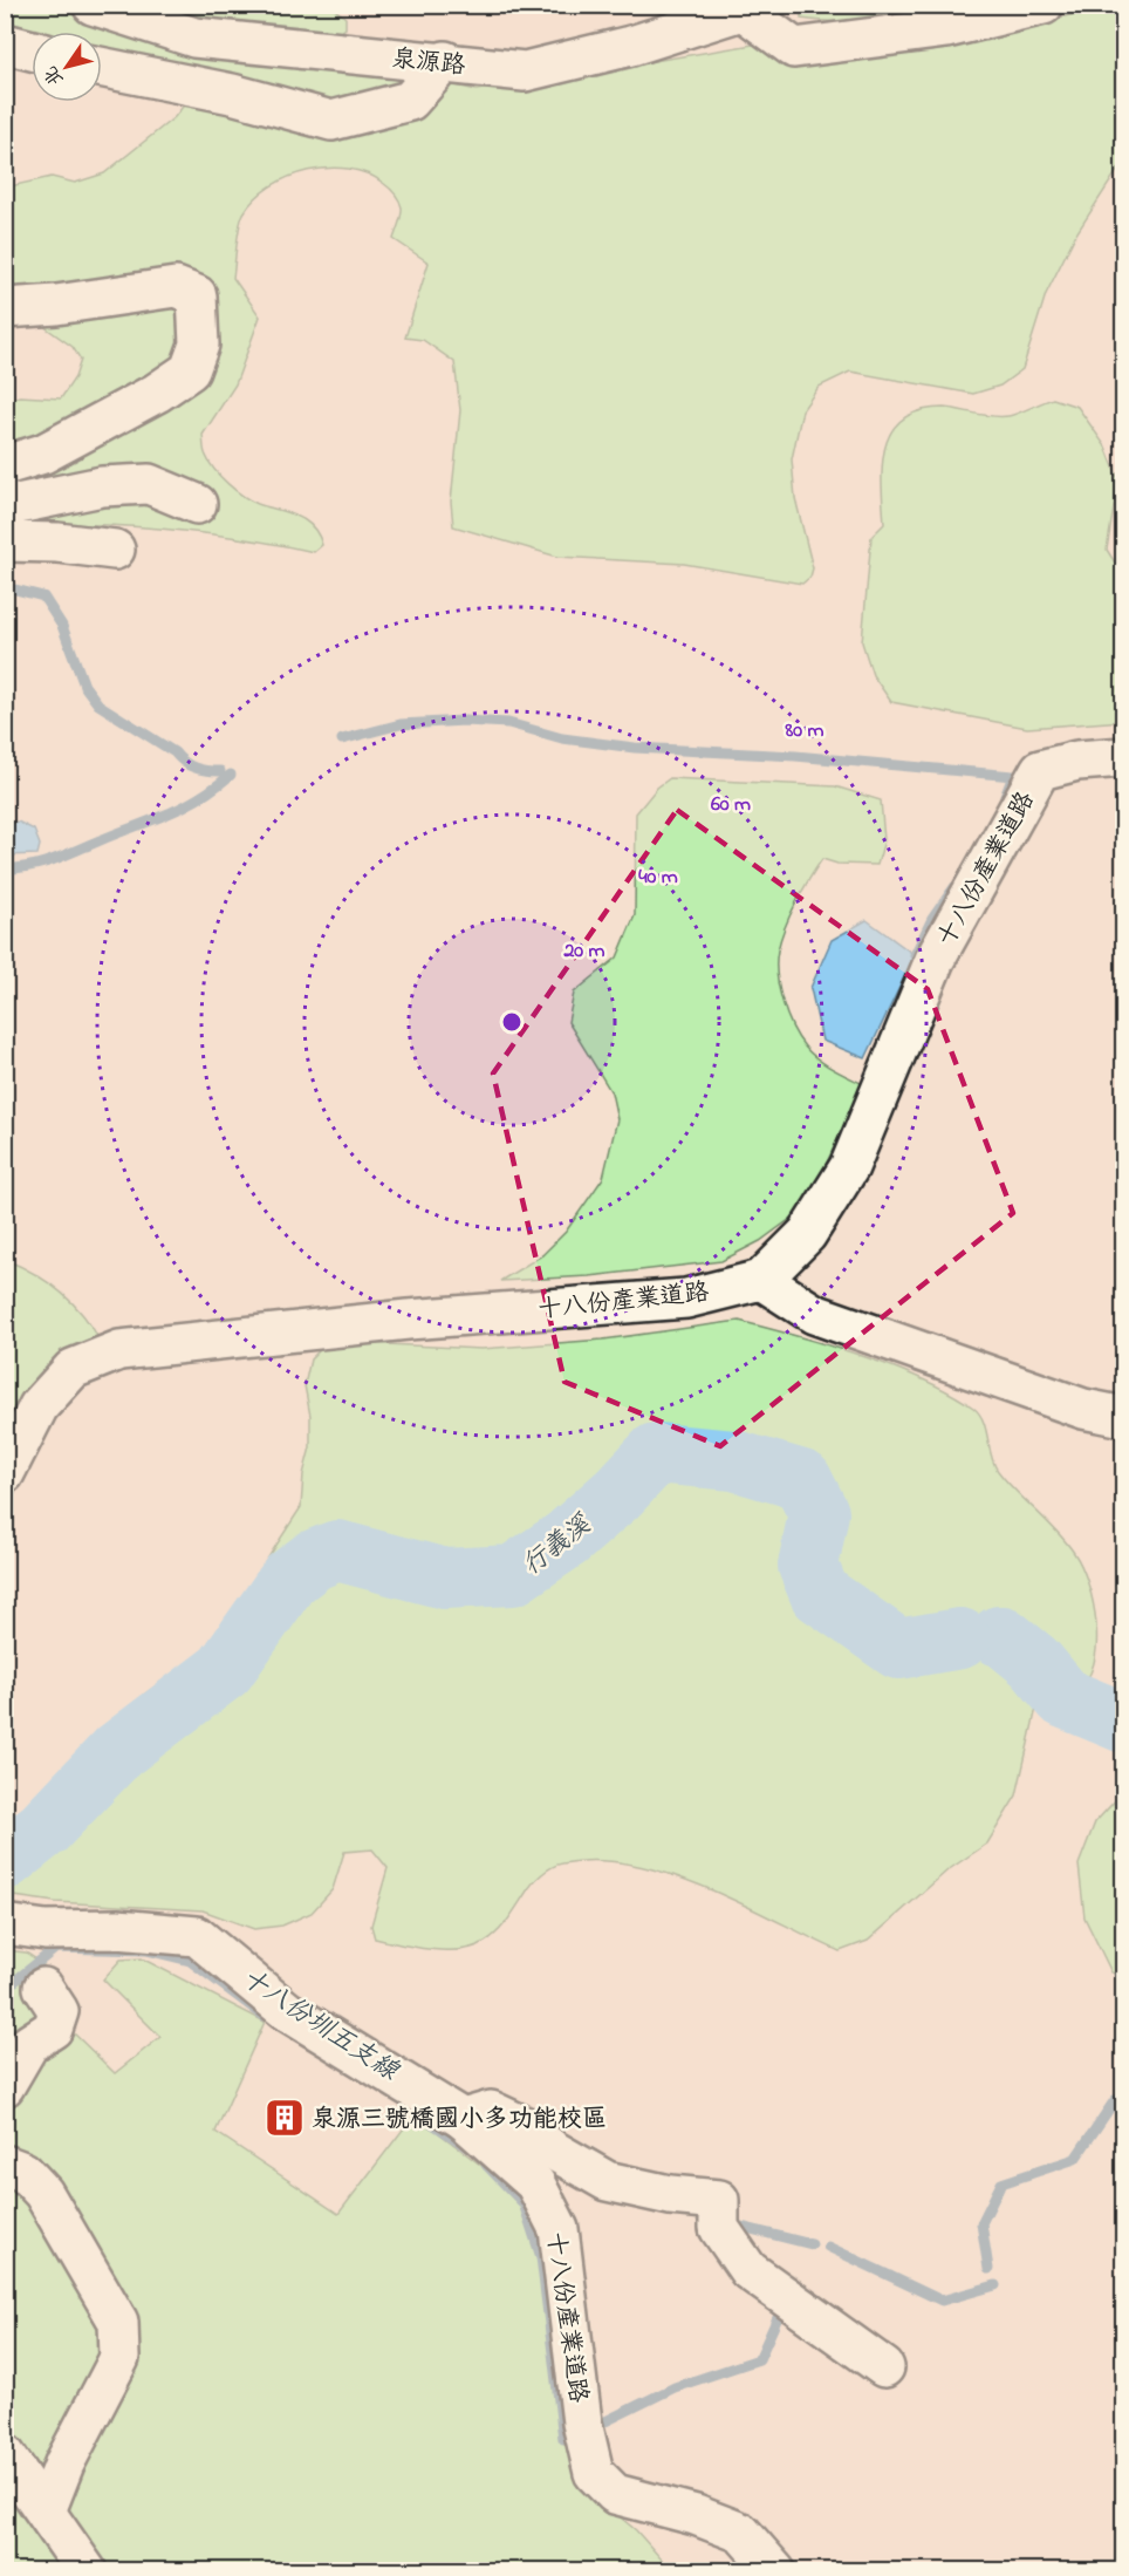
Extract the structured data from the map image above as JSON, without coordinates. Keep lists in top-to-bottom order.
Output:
{
  "streets": {
    "street": ["泉源路", "十八份產業道路"]
  },
  "water": ["行義溪", "十八份圳五支線"],
  "places": {
    "building": ["泉源三號橋國小多功能校區"]
  },
  "north": "bottom left",
  "rings": [
    "80 m",
    "60 m",
    "40 m",
    "20 m"
  ]
}
